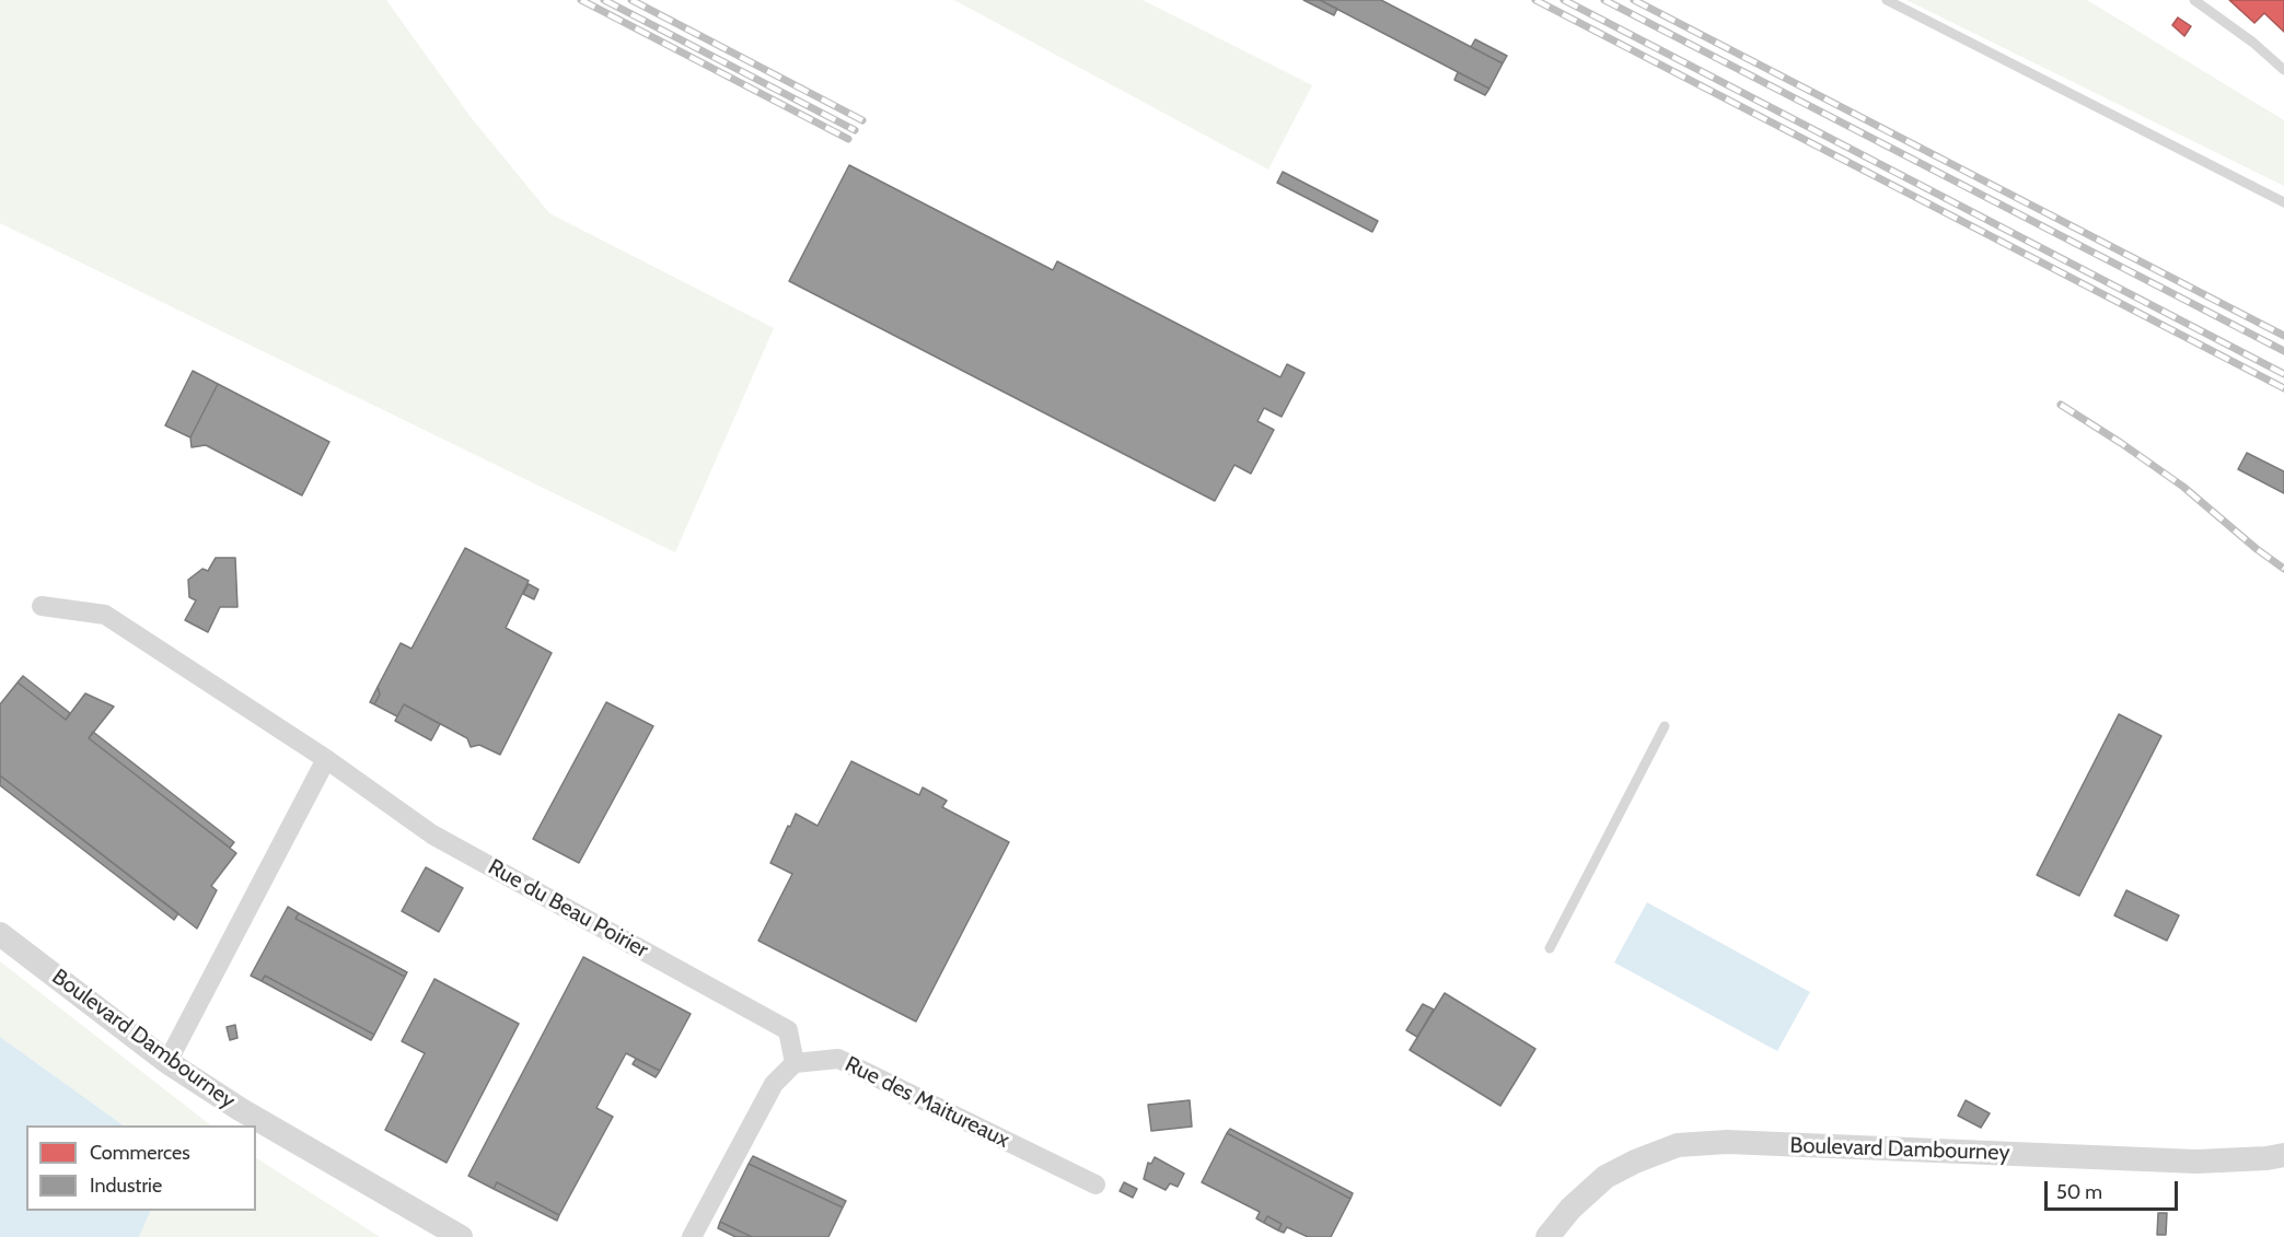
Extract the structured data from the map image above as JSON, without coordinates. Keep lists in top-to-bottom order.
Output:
{
  "streets": {
    "street": ["Rue du Beau Poirier", "Boulevard Dambourney", "Rue des Maitureaux"]
  },
  "crossings": [
    ["Rue du Beau Poirier", "Rue des Maitureaux"]
  ],
  "legend": ["Commerces", "Industrie"],
  "scale_bar": "50 m"
}
